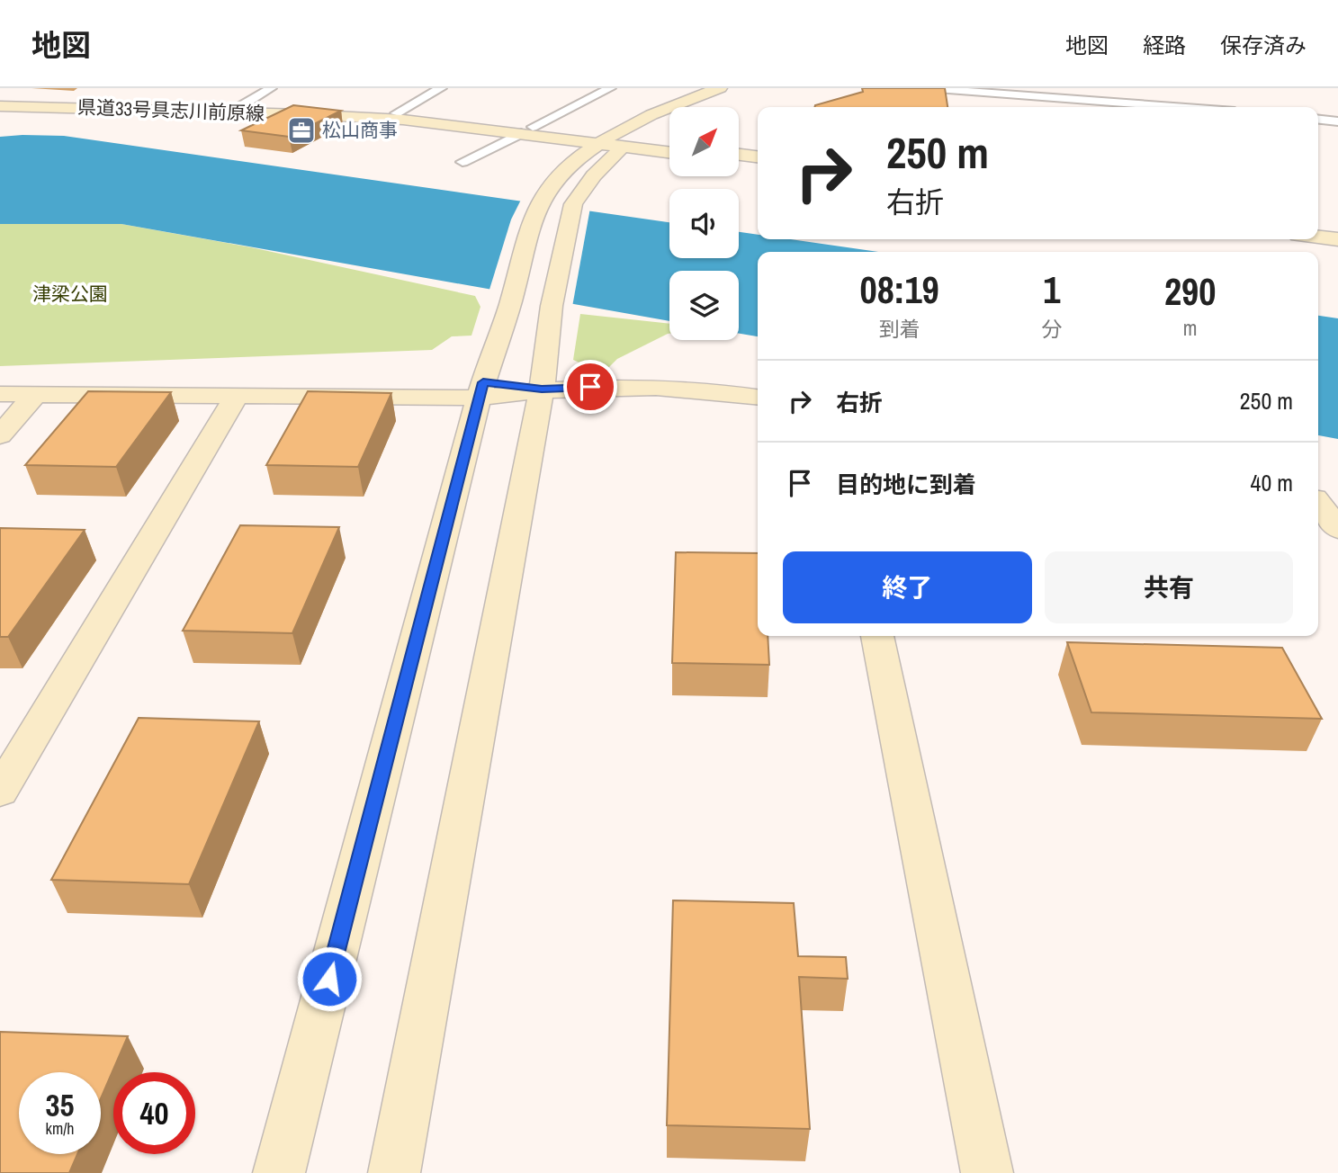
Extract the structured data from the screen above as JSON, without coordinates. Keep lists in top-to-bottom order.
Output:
{
  "streets": {
    "main road": ["県道33号具志川前原線"]
  },
  "parks": ["津梁公園"],
  "places": {
    "office": ["松山商事"]
  },
  "north": "top right",
  "page": {
    "header": "地図",
    "nav": ["地図", "経路", "保存済み"],
    "turn": ["250 m", "右折"],
    "eta": [
      "08:19",
      "到着",
      "1",
      "分",
      "290",
      "m"
    ],
    "list": [
      {
        "name": "右折",
        "value": "250 m"
      },
      {
        "name": "目的地に到着",
        "value": "40 m"
      }
    ],
    "buttons": ["終了", "共有"],
    "speed": "35 km/h",
    "limit": "40"
  }
}
